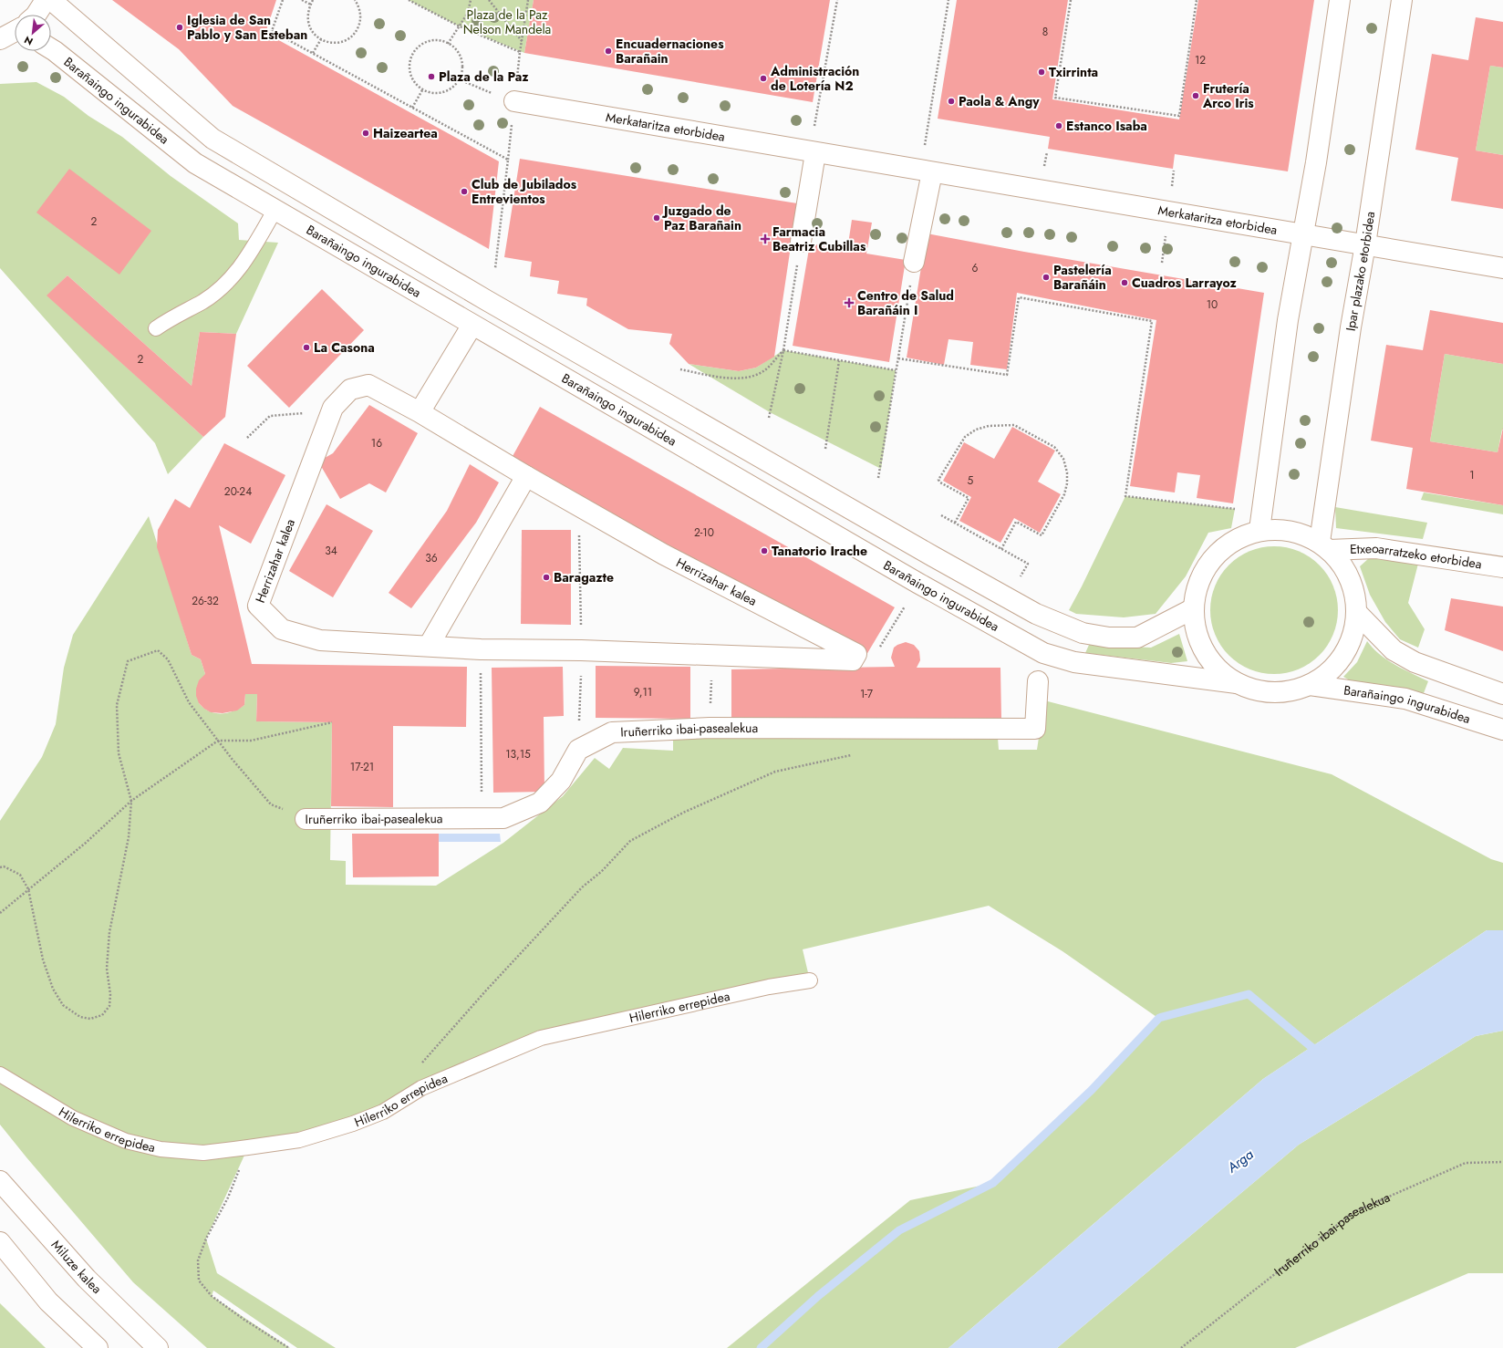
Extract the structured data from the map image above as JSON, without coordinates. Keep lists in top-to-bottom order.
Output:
{
  "streets": {
    "street": [
      "Barañaingo ingurabidea",
      "Merkataritza etorbidea",
      "Ipar plazako etorbidea",
      "Etxeoarratzeko etorbidea",
      "Herrizahar kalea",
      "Iruñerriko ibai-pasealekua",
      "Miluze kalea"
    ],
    "lane": ["Hilerriko errepidea"]
  },
  "crossings": [
    ["Merkataritza etorbidea", "Ipar plazako etorbidea"],
    ["Ipar plazako etorbidea", "Etxeoarratzeko etorbidea"]
  ],
  "water": ["Arga"],
  "parks": ["Plaza de la Paz Nelson Mandela"],
  "places": {
    "other": [
      "Iglesia de San Pablo y San Esteban",
      "Encuadernaciones Barañain",
      "Txirrinta",
      "Plaza de la Paz",
      "Administración de Lotería N2",
      "Frutería Arco Iris",
      "Paola & Angy",
      "Estanco Isaba",
      "Haizeartea",
      "Club de Jubilados Entrevientos",
      "Juzgado de Paz Barañain",
      "Pastelería Barañáin",
      "Cuadros Larrayoz",
      "La Casona",
      "Tanatorio Irache",
      "Baragazte"
    ],
    "health": ["Farmacia Beatriz Cubillas", "Centro de Salud Barañáin I"]
  },
  "house_numbers": [
    "8",
    "12",
    "2",
    "6",
    "10",
    "2",
    "16",
    "1",
    "5",
    "20-24",
    "2-10",
    "34",
    "36",
    "26-32",
    "9,11",
    "1-7",
    "13,15",
    "17-21"
  ],
  "north": "bottom left"
}
